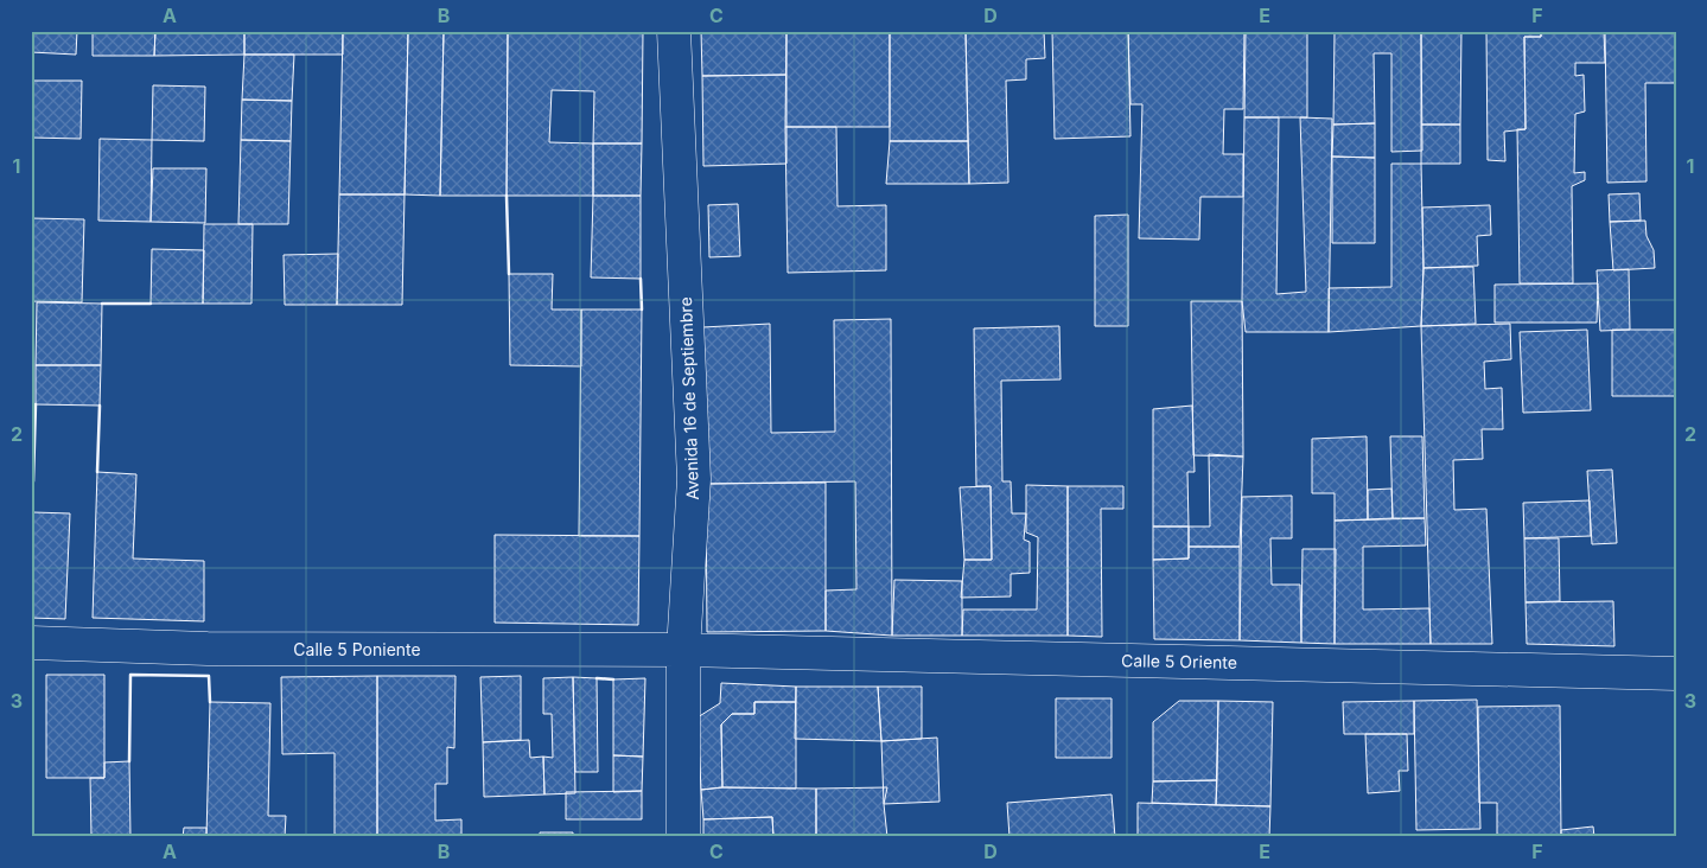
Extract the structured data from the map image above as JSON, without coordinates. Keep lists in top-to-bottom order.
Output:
{
  "streets": {
    "street": ["Avenida 16 de Septiembre", "Calle 5 Poniente", "Calle 5 Oriente"]
  },
  "crossings": [
    ["Avenida 16 de Septiembre", "Calle 5 Poniente"],
    ["Avenida 16 de Septiembre", "Calle 5 Oriente"],
    ["Calle 5 Poniente", "Calle 5 Oriente"]
  ],
  "grid": {
    "columns": [
      "A",
      "B",
      "C",
      "D",
      "E",
      "F"
    ],
    "rows": ["1", "2", "3"]
  }
}
